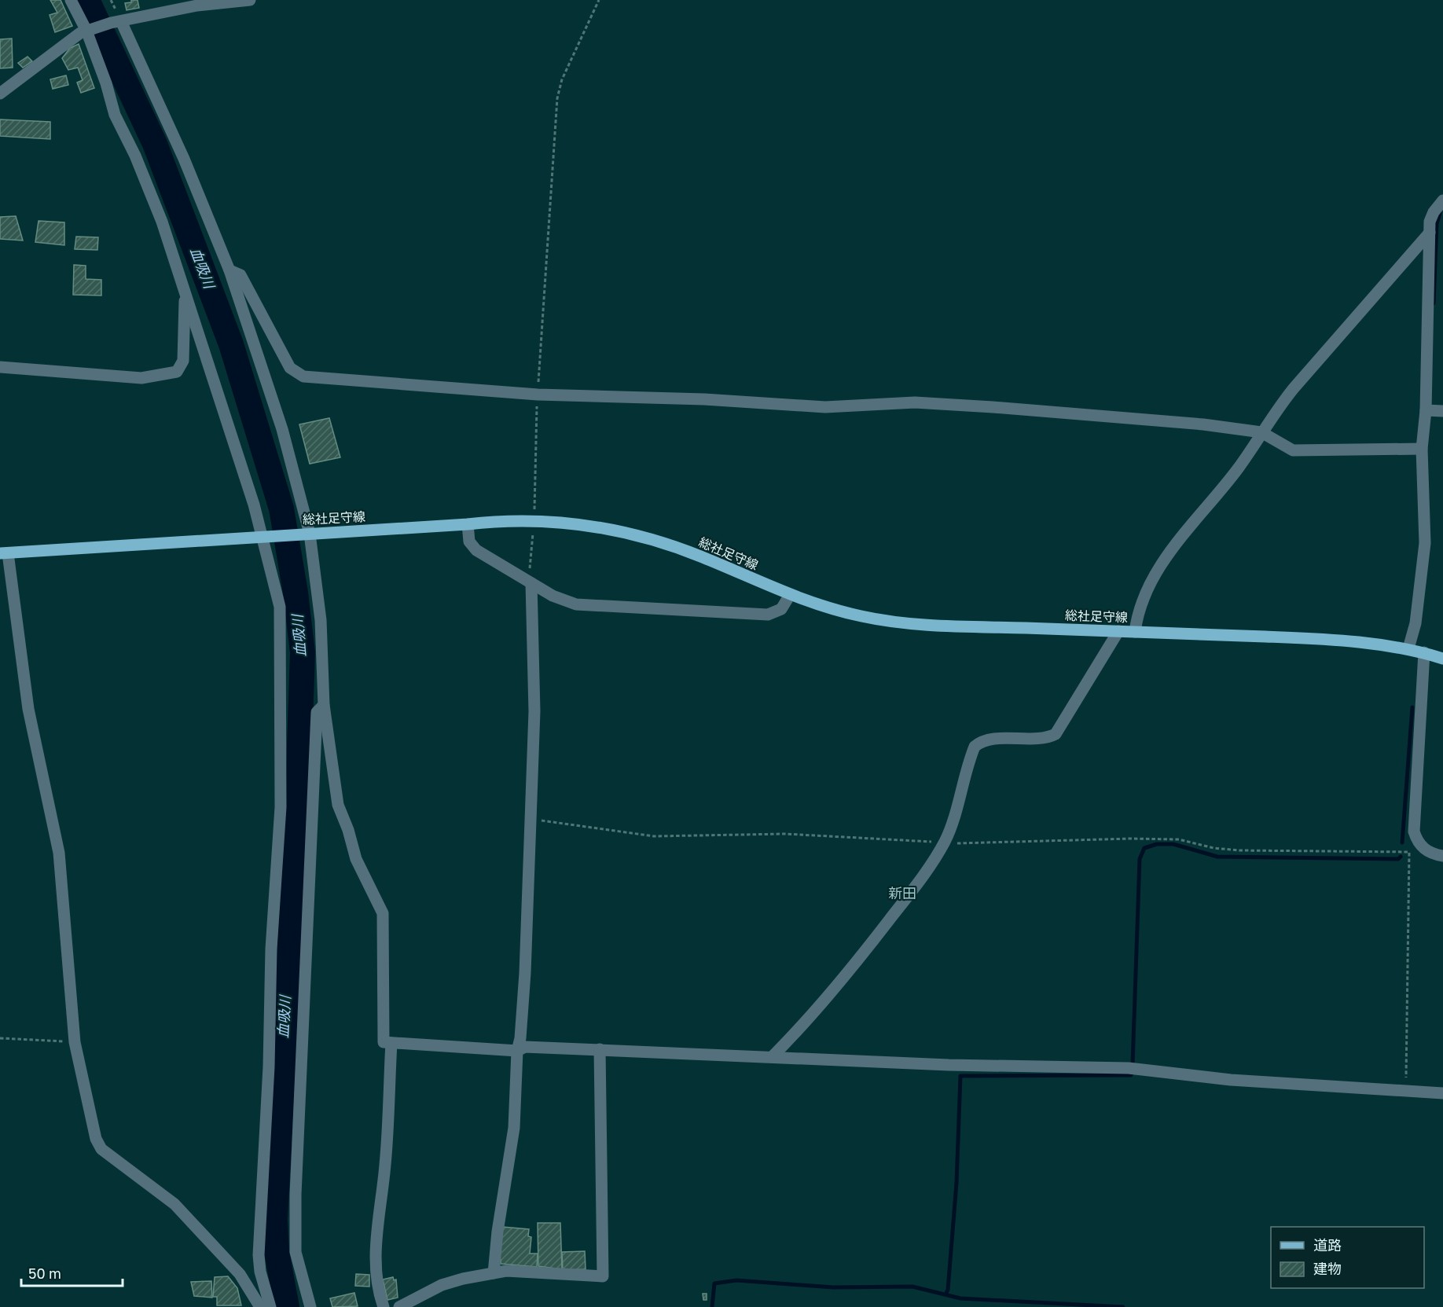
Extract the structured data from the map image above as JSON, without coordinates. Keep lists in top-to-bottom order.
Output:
{
  "streets": {
    "main road": ["総社足守線"]
  },
  "districts": ["新田"],
  "water": ["血吸川"],
  "legend": ["道路", "建物"],
  "scale_bar": "50 m"
}
